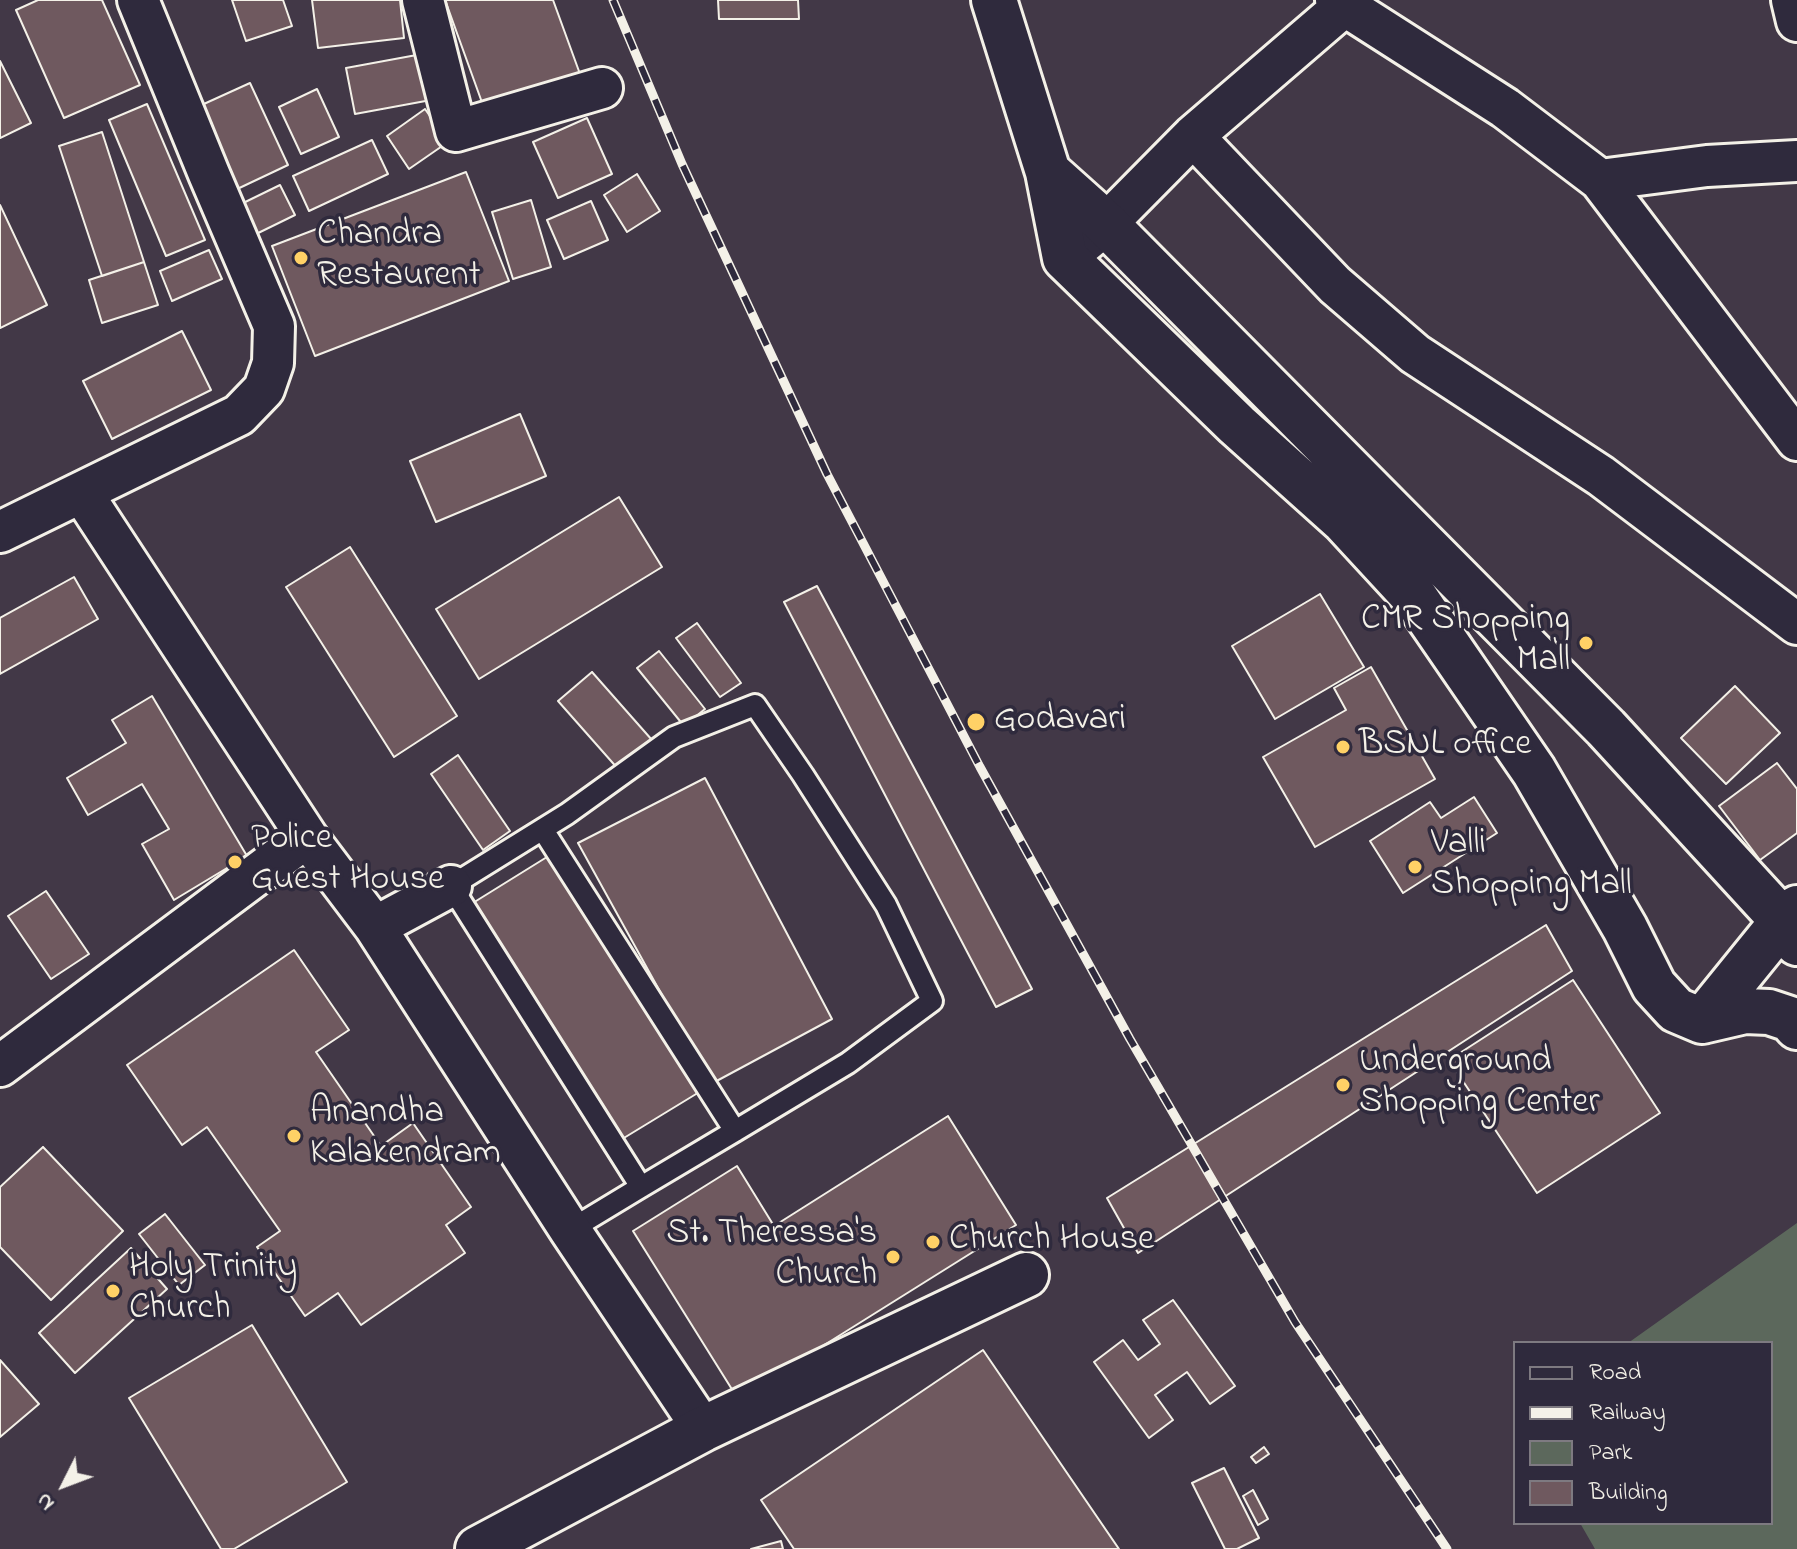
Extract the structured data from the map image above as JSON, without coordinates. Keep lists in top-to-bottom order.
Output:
{
  "places": [
    "Chandra Restaurent",
    "CMR Shopping Mall",
    "Godavari",
    "BSNL office",
    "Police Guest House",
    "Valli Shopping Mall",
    "Underground Shopping Center",
    "Anandha Kalakendram",
    "Church House",
    "St. Theressa's Church",
    "Holy Trinity Church"
  ],
  "legend": [
    "Road",
    "Railway",
    "Park",
    "Building"
  ],
  "north": "bottom left"
}
